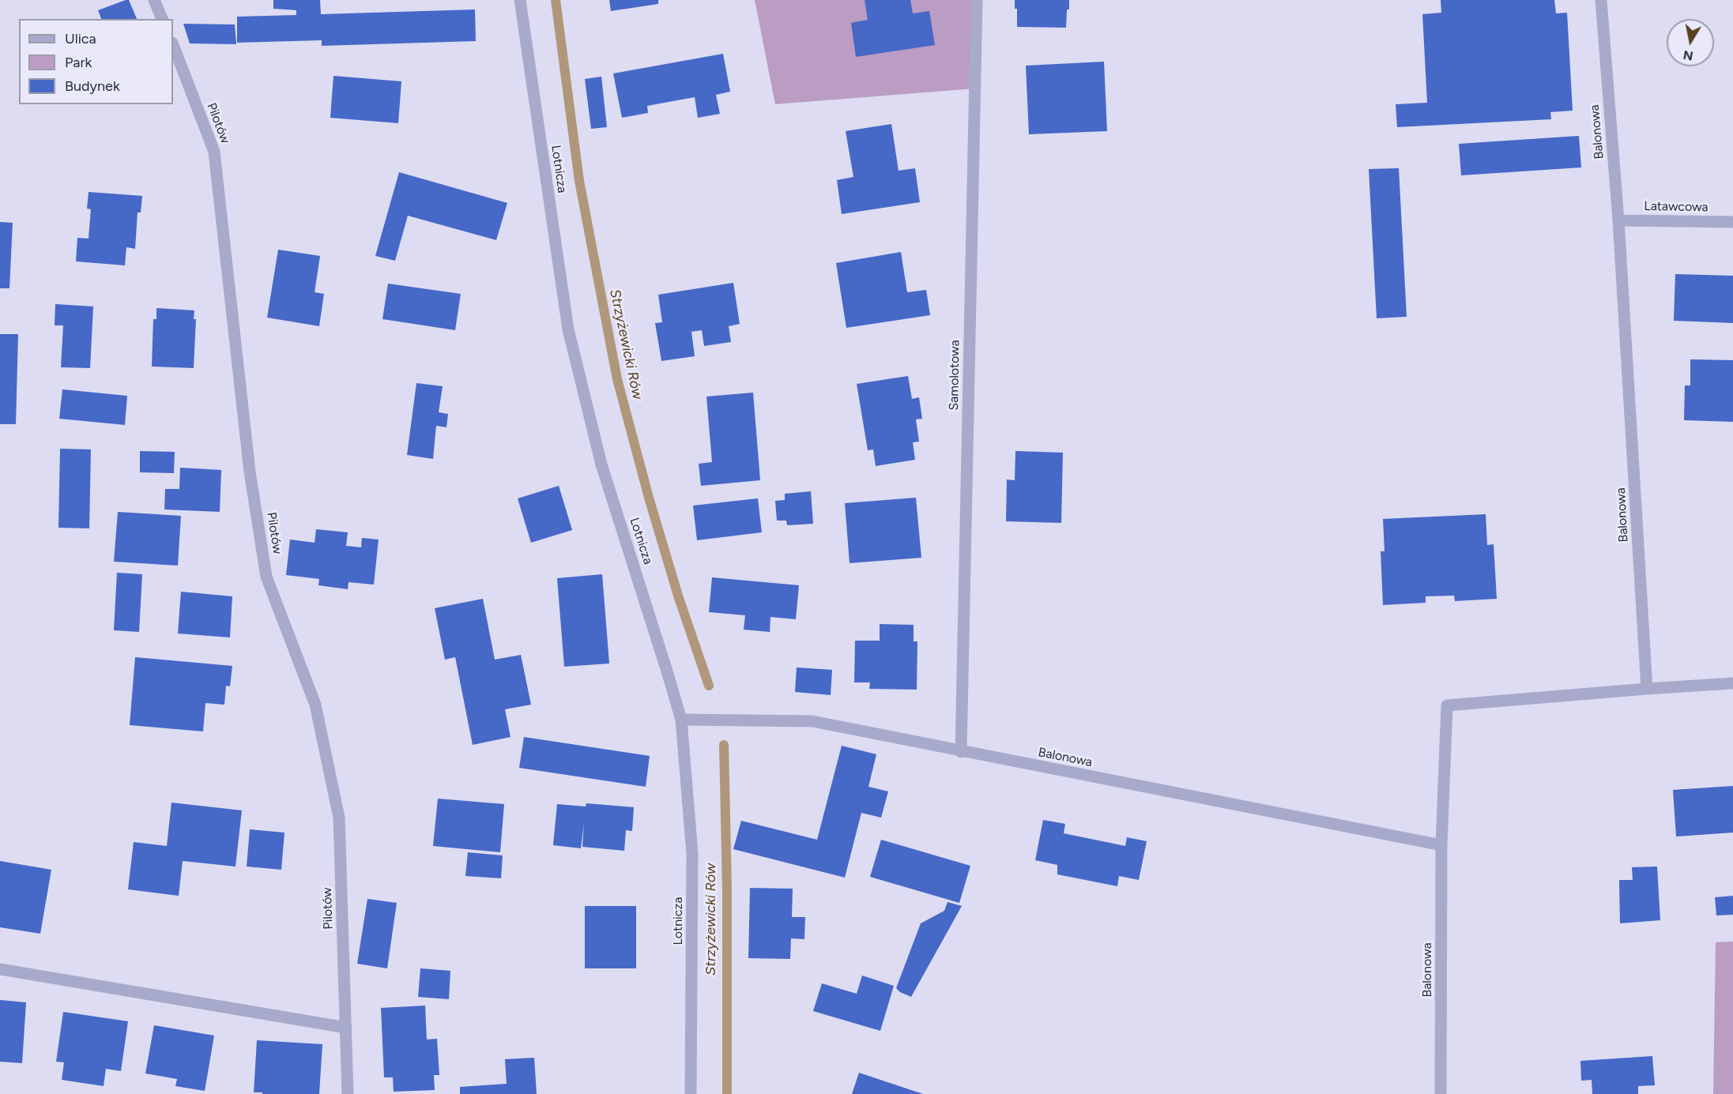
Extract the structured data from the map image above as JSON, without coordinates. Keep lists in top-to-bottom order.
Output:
{
  "streets": {
    "street": [
      "Pilotów",
      "Balonowa",
      "Lotnicza",
      "Latawcowa",
      "Samolotowa"
    ]
  },
  "crossings": [
    ["Balonowa", "Lotnicza"],
    ["Balonowa", "Latawcowa"],
    ["Balonowa", "Samolotowa"]
  ],
  "water": ["Strzyżewicki Rów"],
  "legend": ["Ulica", "Park", "Budynek"],
  "north": "bottom"
}
